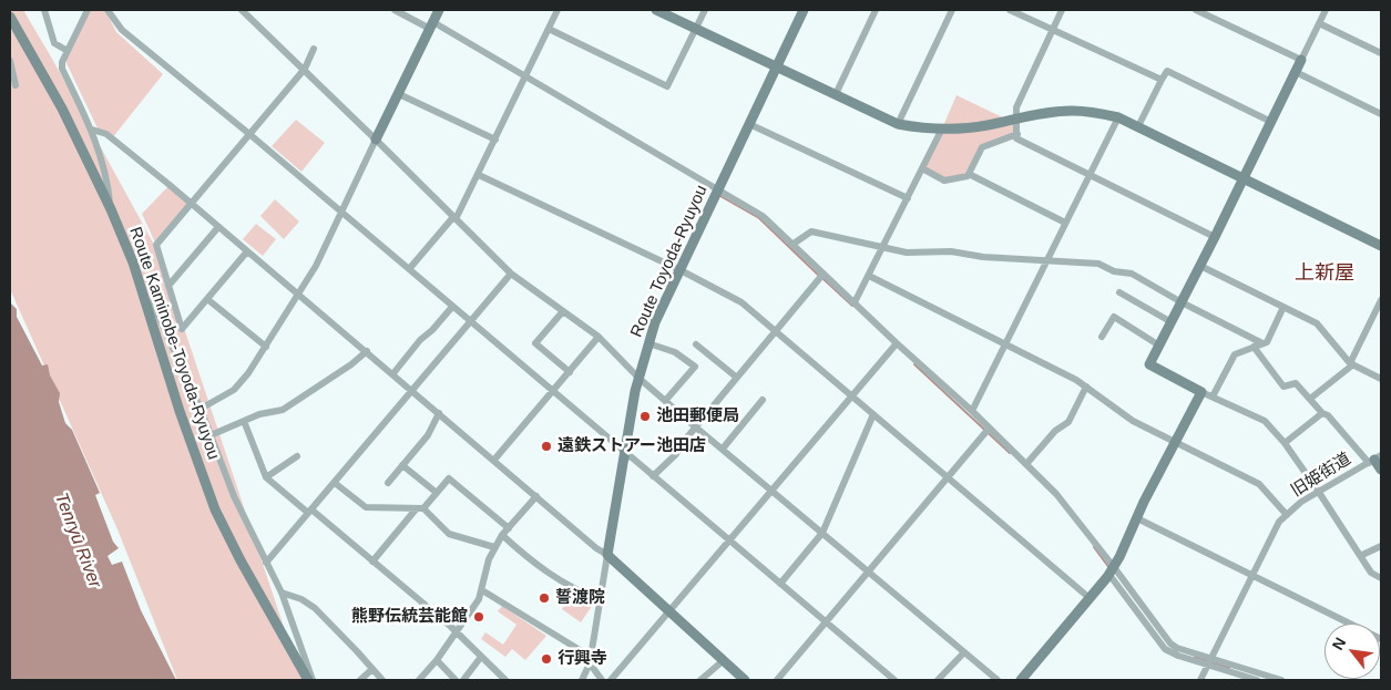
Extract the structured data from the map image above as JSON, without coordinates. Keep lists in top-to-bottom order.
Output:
{
  "streets": {
    "street": ["Route Toyoda-Ryuyou", "Route Kaminobe-Toyoda-Ryuyou", "旧姫街道"]
  },
  "districts": ["上新屋"],
  "water": ["Tenryū River"],
  "places": [
    "池田郵便局",
    "遠鉄ストアー池田店",
    "誓渡院",
    "熊野伝統芸能館",
    "行興寺"
  ],
  "north": "top left"
}
